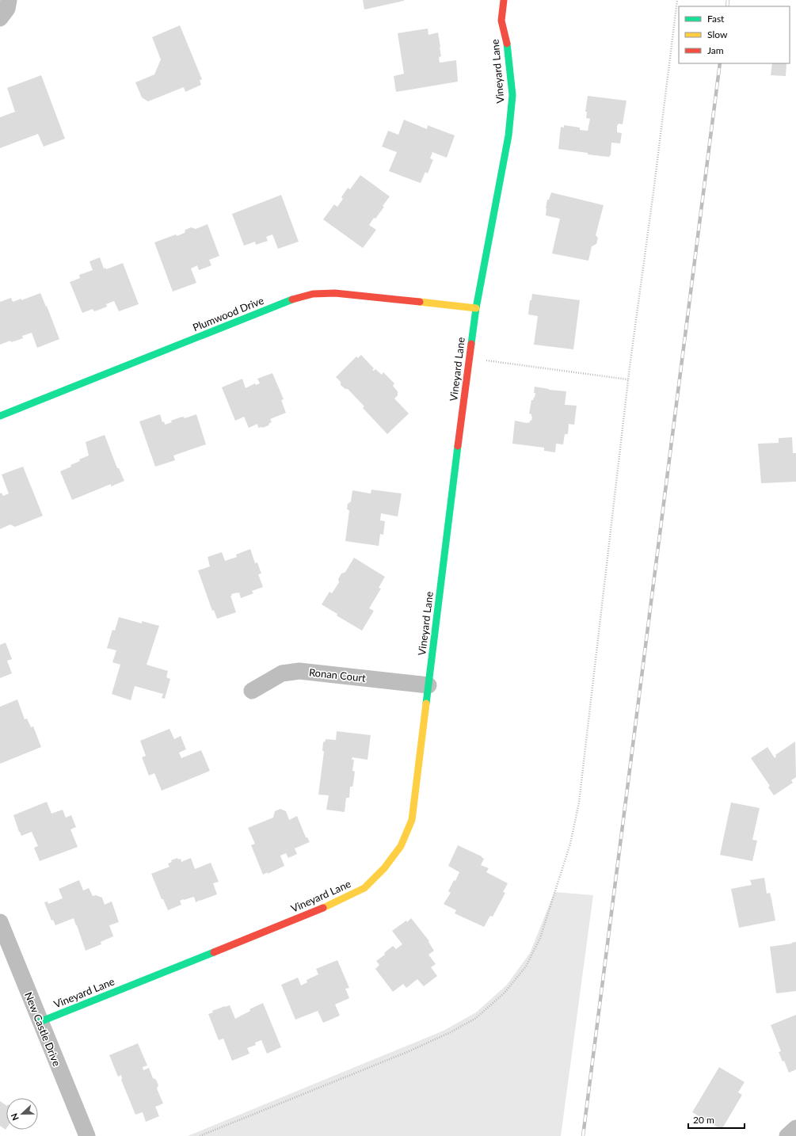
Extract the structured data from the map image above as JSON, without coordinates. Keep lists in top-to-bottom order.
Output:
{
  "streets": {
    "street": [
      "Vineyard Lane",
      "Plumwood Drive",
      "Ronan Court",
      "New Castle Drive"
    ]
  },
  "crossings": [
    ["Vineyard Lane", "Plumwood Drive"],
    ["Vineyard Lane", "Ronan Court"],
    ["Vineyard Lane", "New Castle Drive"]
  ],
  "legend": ["Fast", "Slow", "Jam"],
  "scale_bar": "20 m",
  "north": "left"
}
